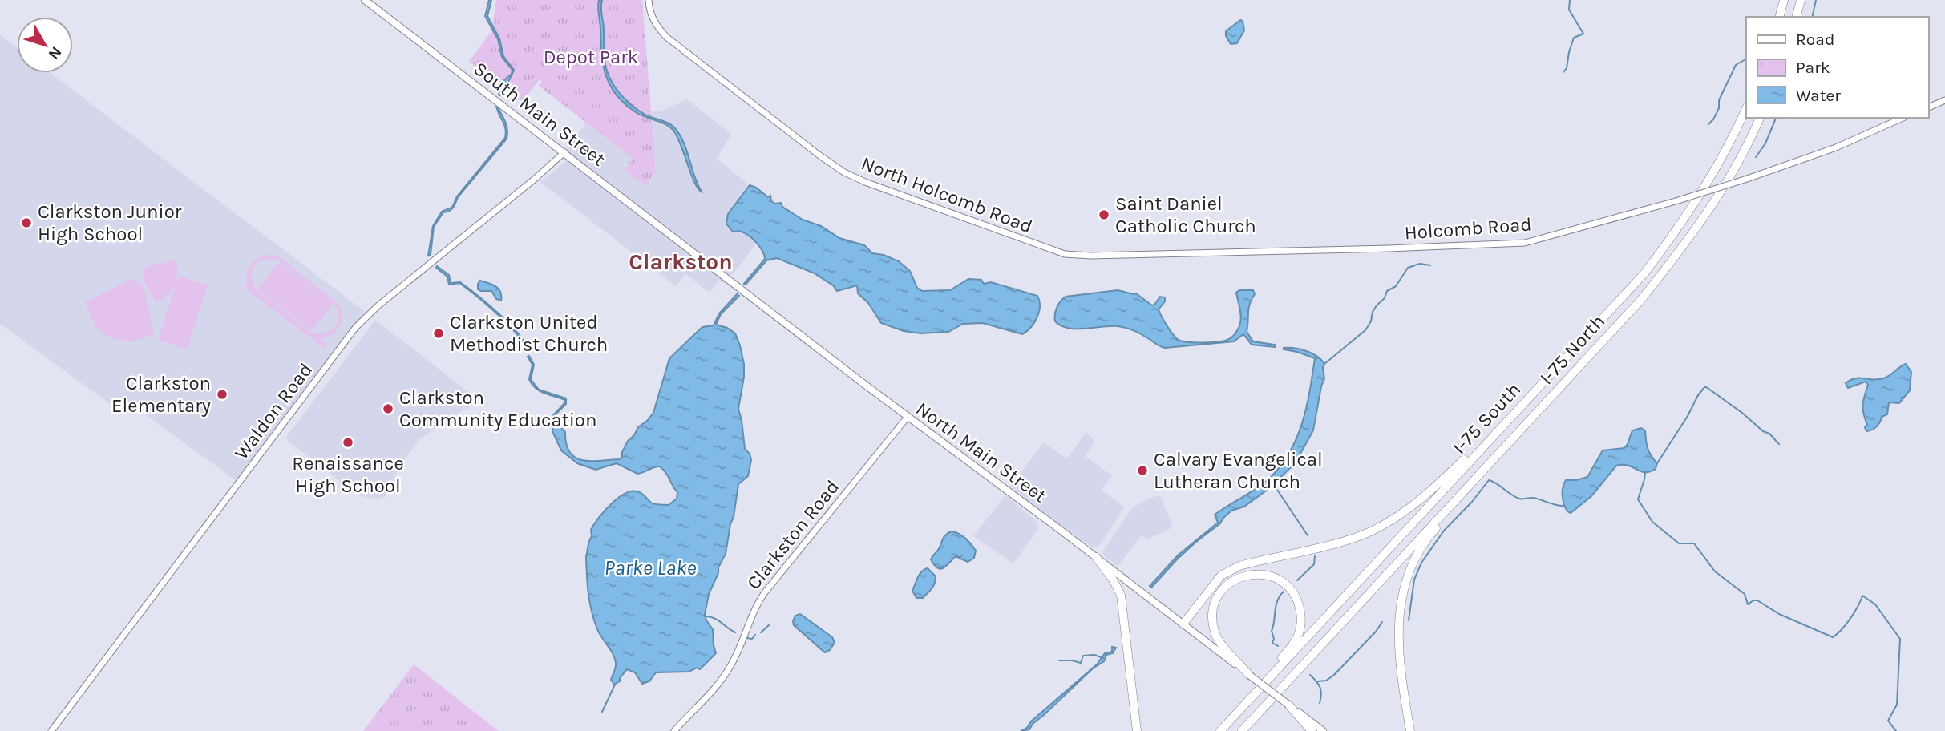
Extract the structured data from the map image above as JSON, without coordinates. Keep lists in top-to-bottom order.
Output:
{
  "streets": {
    "highway": ["I-75 North", "I-75 South"],
    "main road": ["South Main Street", "North Main Street"],
    "street": [
      "North Holcomb Road",
      "Holcomb Road",
      "Waldon Road",
      "Clarkston Road"
    ]
  },
  "crossings": [
    ["South Main Street", "Waldon Road"],
    ["South Main Street", "North Main Street"],
    ["North Holcomb Road", "Holcomb Road"],
    ["North Main Street", "Clarkston Road"]
  ],
  "districts": ["Clarkston"],
  "water": ["Parke Lake"],
  "parks": ["Depot Park"],
  "places": [
    "Saint Daniel Catholic Church",
    "Clarkston Junior High School",
    "Clarkston United Methodist Church",
    "Clarkston Elementary",
    "Clarkston Community Education",
    "Renaissance High School",
    "Calvary Evangelical Lutheran Church"
  ],
  "legend": ["Road", "Park", "Water"],
  "north": "bottom right"
}
